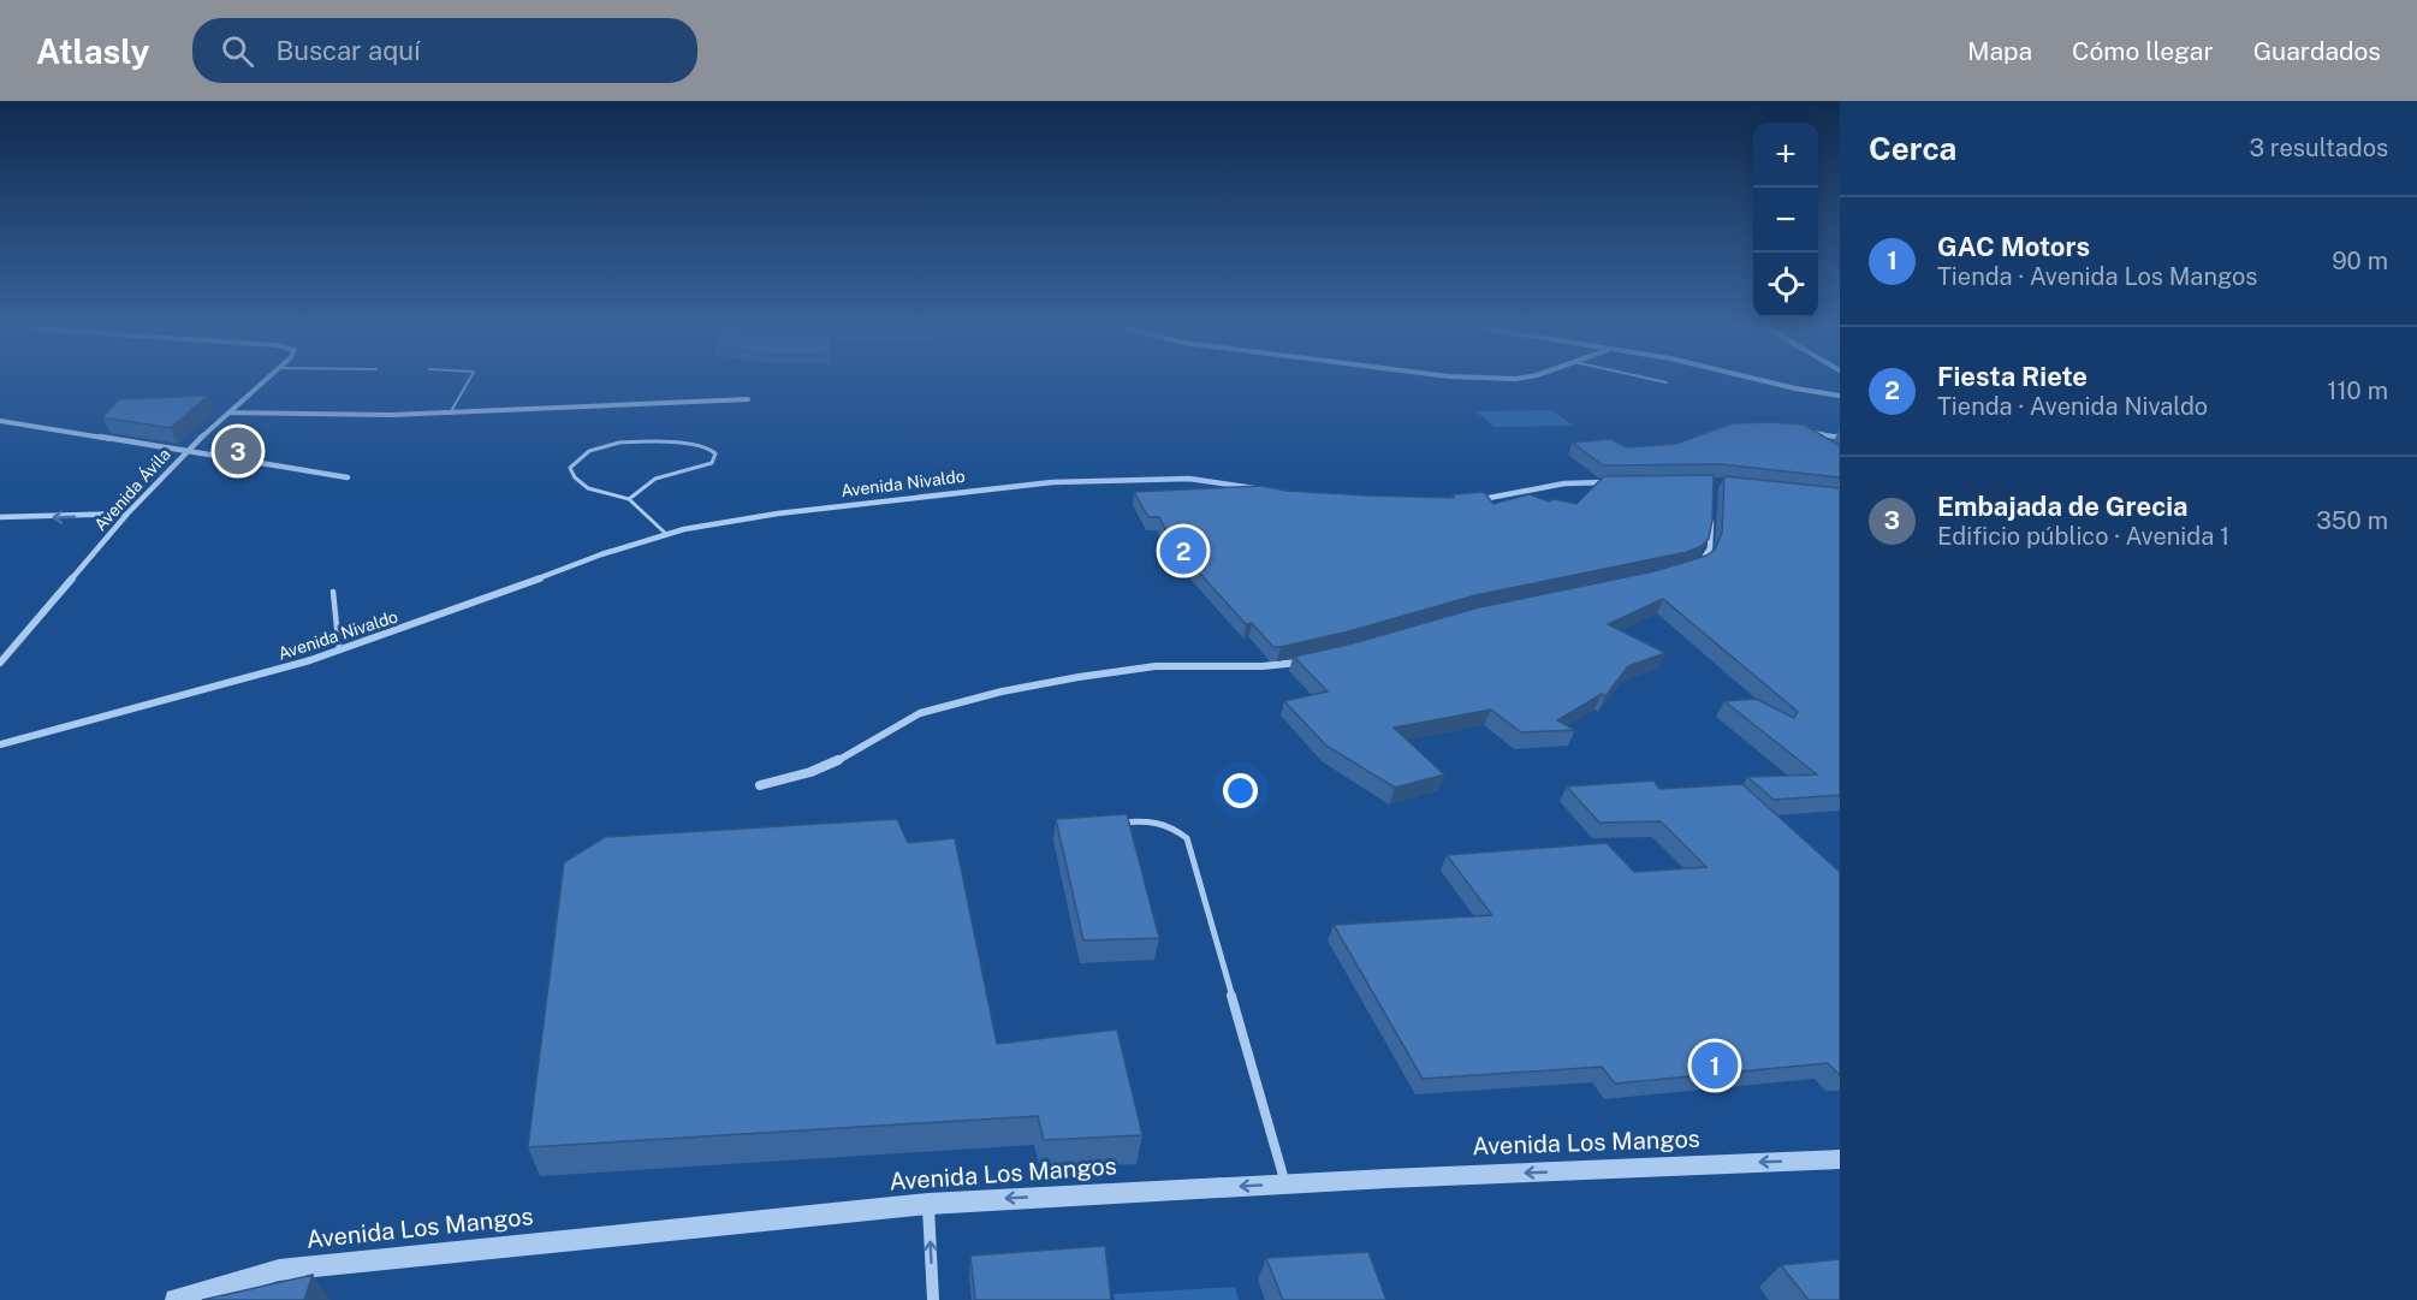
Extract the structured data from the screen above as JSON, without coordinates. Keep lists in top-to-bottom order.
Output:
{
  "streets": {
    "street": ["Avenida Nivaldo", "Avenida Ávila", "Avenida Los Mangos"]
  },
  "one_way": ["Avenida Los Mangos"],
  "page": {
    "header": "Atlasly",
    "search": "Buscar aquí",
    "nav": ["Mapa", "Cómo llegar", "Guardados"],
    "heading": ["Cerca", "3 resultados"],
    "map_buttons": ["+", "−"],
    "list": [
      {
        "mark": "1",
        "name": "GAC Motors",
        "note": "Tienda · Avenida Los Mangos",
        "value": "90 m"
      },
      {
        "mark": "2",
        "name": "Fiesta Riete",
        "note": "Tienda · Avenida Nivaldo",
        "value": "110 m"
      },
      {
        "mark": "3",
        "name": "Embajada de Grecia",
        "note": "Edificio público · Avenida 1",
        "value": "350 m"
      }
    ],
    "pins": ["3", "2", "1"]
  }
}
